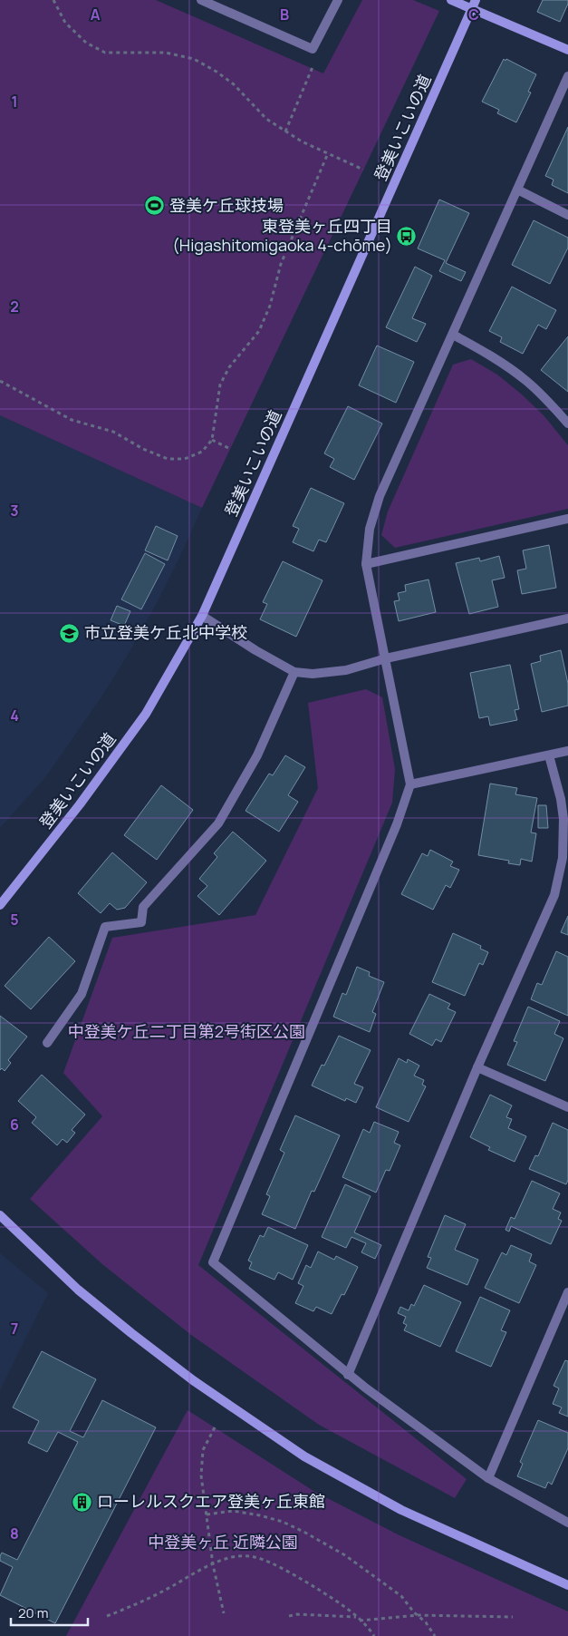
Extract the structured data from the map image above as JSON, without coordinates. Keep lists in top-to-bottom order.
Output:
{
  "streets": {
    "street": ["登美いこいの道"]
  },
  "parks": ["中登美ケ丘二丁目第2号街区公園", "中登美ヶ丘 近隣公園"],
  "places": {
    "sports": ["登美ケ丘球技場"],
    "bus stop": ["東登美ヶ丘四丁目 (Higashitomigaoka 4-chōme)"],
    "school or university": ["市立登美ケ丘北中学校"],
    "building": ["ローレルスクエア登美ヶ丘東館"]
  },
  "scale_bar": "20 m",
  "grid": {
    "columns": ["A", "B", "C"],
    "rows": [
      "1",
      "2",
      "3",
      "4",
      "5",
      "6",
      "7",
      "8"
    ]
  }
}
